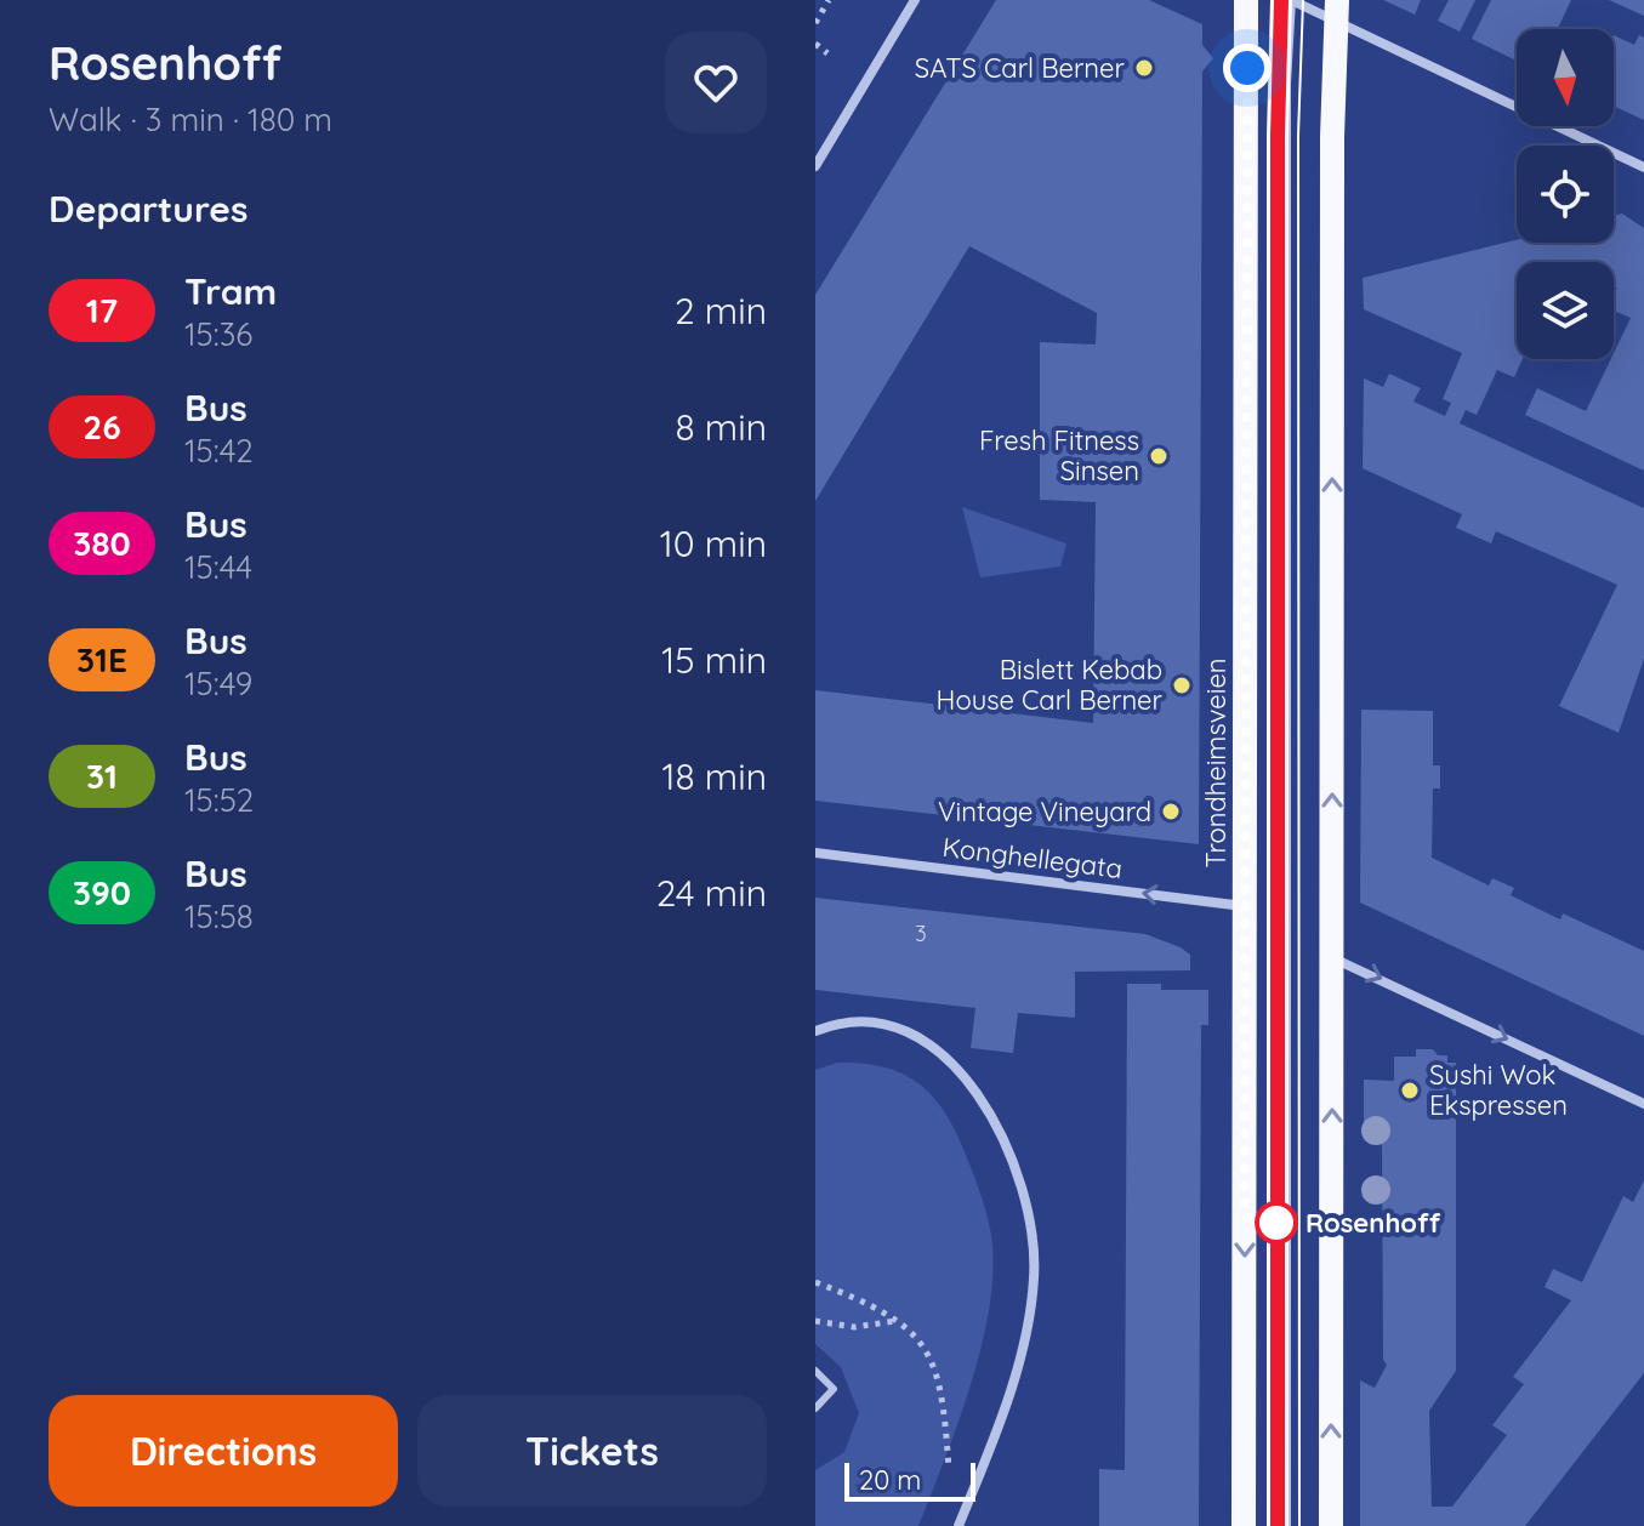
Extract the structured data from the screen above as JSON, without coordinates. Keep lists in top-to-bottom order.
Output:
{
  "streets": {
    "main road": ["Trondheimsveien"],
    "street": ["Konghellegata"]
  },
  "crossings": [
    ["Trondheimsveien", "Konghellegata"]
  ],
  "one_way": ["Konghellegata"],
  "places": [
    "SATS Carl Berner",
    "Fresh Fitness Sinsen",
    "Bislett Kebab House Carl Berner",
    "Vintage Vineyard",
    "Sushi Wok Ekspressen",
    "Rosenhoff"
  ],
  "lines": ["tram line 17"],
  "house_numbers": ["3"],
  "scale_bar": "20 m",
  "north": "bottom",
  "page": {
    "heading": [
      ["Rosenhoff", "Walk · 3 min · 180 m"],
      "Departures"
    ],
    "list": [
      {
        "mark": "17",
        "name": "Tram",
        "note": "15:36",
        "value": "2 min"
      },
      {
        "mark": "26",
        "name": "Bus",
        "note": "15:42",
        "value": "8 min"
      },
      {
        "mark": "380",
        "name": "Bus",
        "note": "15:44",
        "value": "10 min"
      },
      {
        "mark": "31E",
        "name": "Bus",
        "note": "15:49",
        "value": "15 min"
      },
      {
        "mark": "31",
        "name": "Bus",
        "note": "15:52",
        "value": "18 min"
      },
      {
        "mark": "390",
        "name": "Bus",
        "note": "15:58",
        "value": "24 min"
      }
    ],
    "buttons": ["Directions", "Tickets"],
    "scale": "20 m"
  }
}
